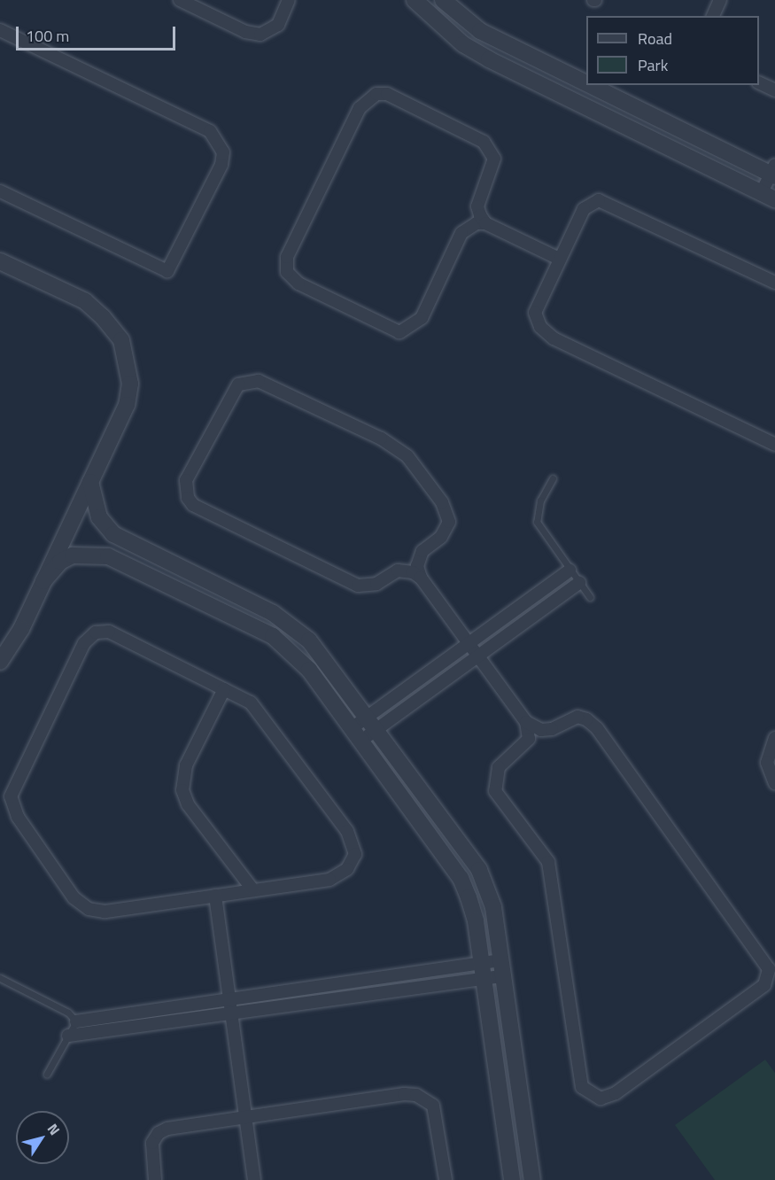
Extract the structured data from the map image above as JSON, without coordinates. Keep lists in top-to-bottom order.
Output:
{
  "legend": ["Road", "Park"],
  "scale_bar": "100 m",
  "north": "top right"
}
